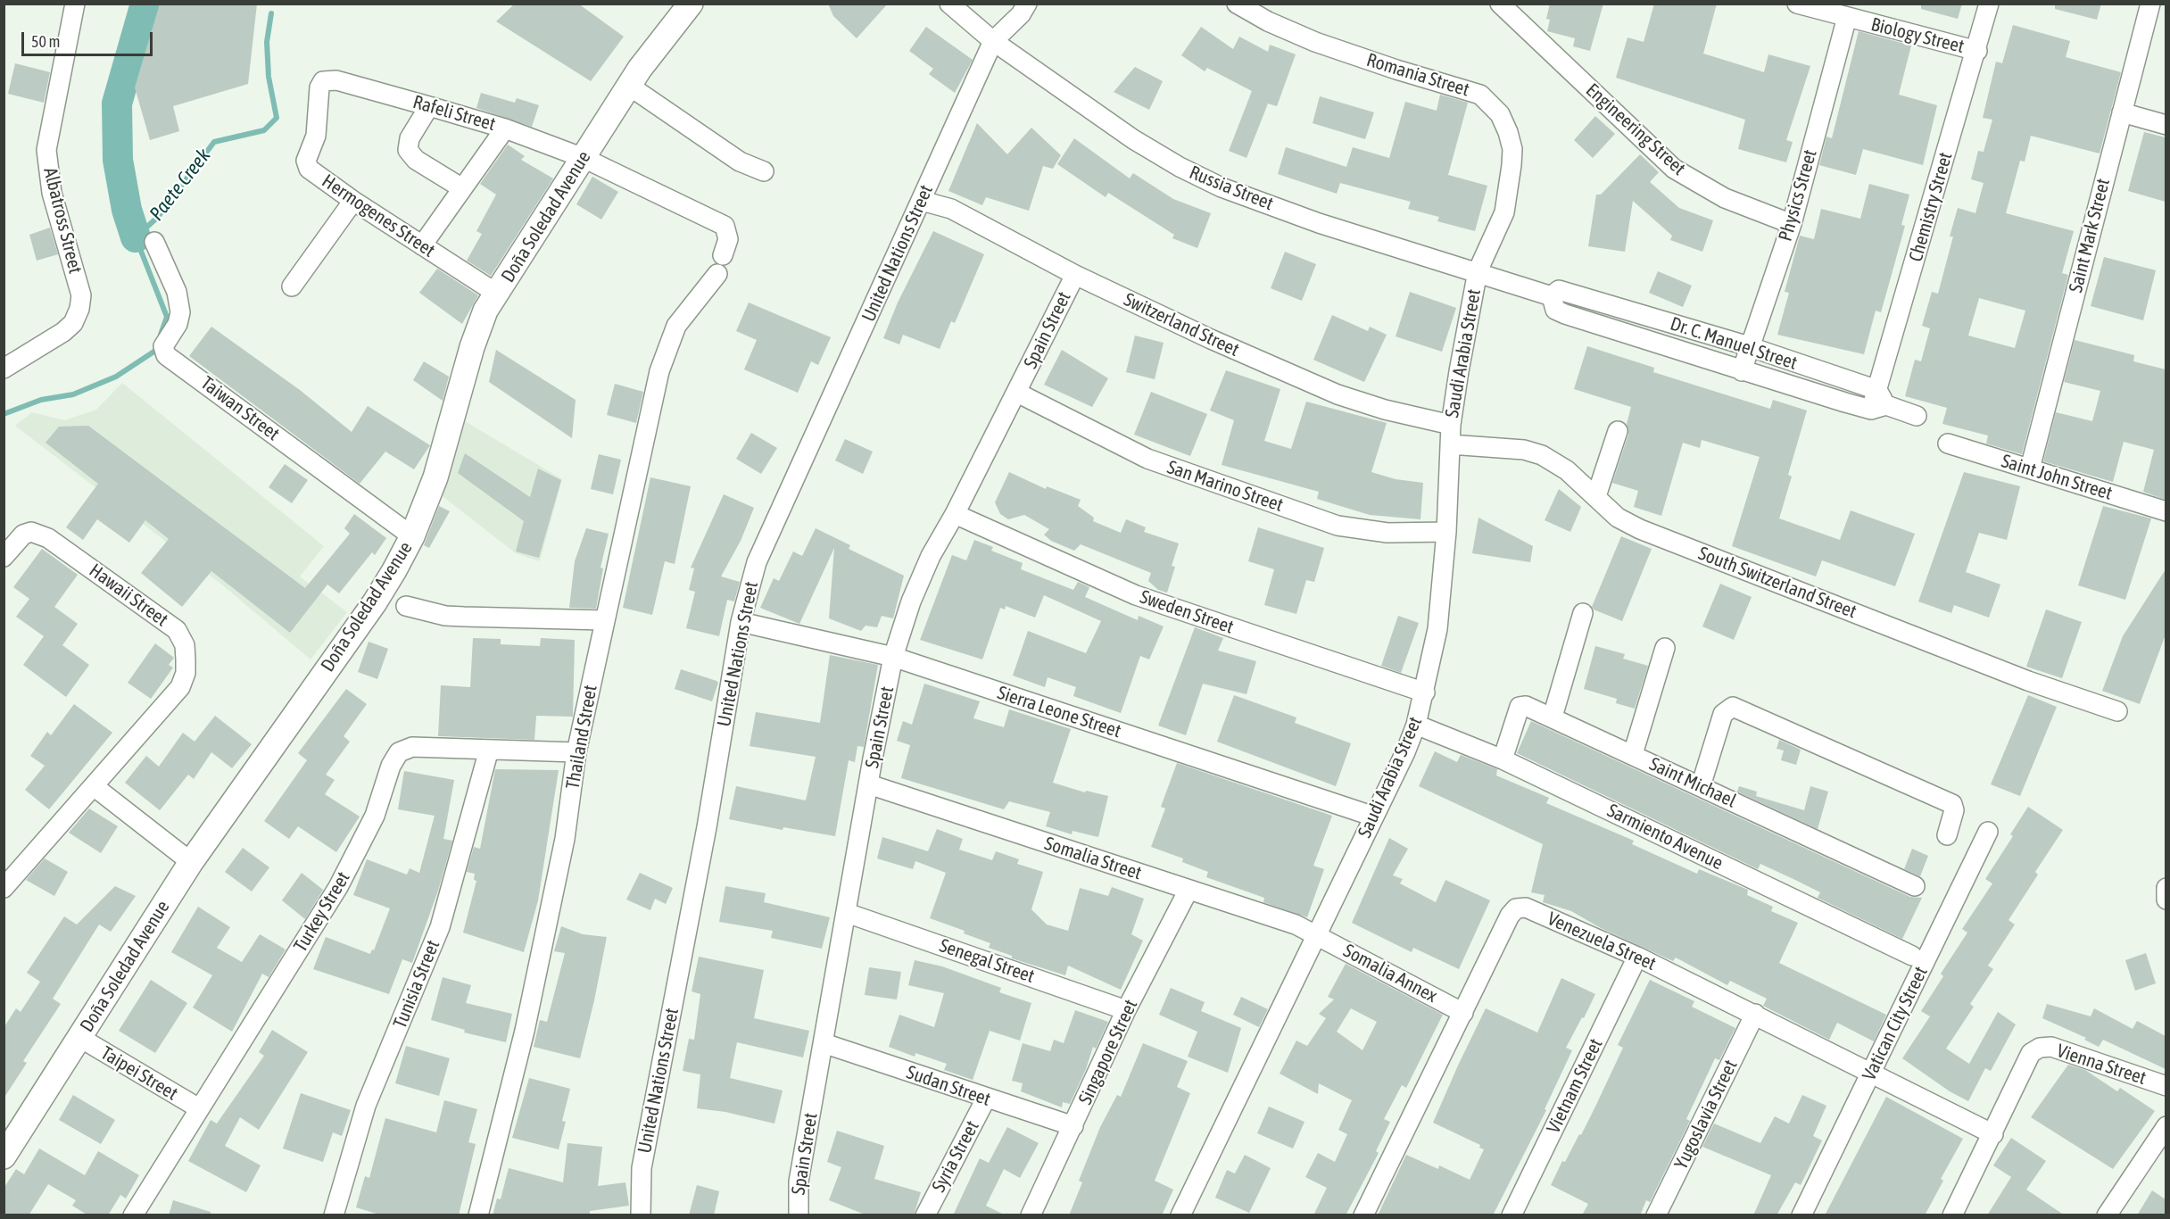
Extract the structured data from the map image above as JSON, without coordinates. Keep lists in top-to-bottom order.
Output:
{
  "streets": {
    "main road": ["Doña Soledad Avenue"],
    "street": [
      "Biology Street",
      "Romania Street",
      "Rafeli Street",
      "Engineering Street",
      "Russia Street",
      "Physics Street",
      "Chemistry Street",
      "Hermogenes Street",
      "Albatross Street",
      "Saint Mark Street",
      "United Nations Street",
      "Switzerland Street",
      "Spain Street",
      "Dr. C. Manuel Street",
      "Saudi Arabia Street",
      "Taiwan Street",
      "Saint John Street",
      "San Marino Street",
      "South Switzerland Street",
      "Hawaii Street",
      "Sweden Street",
      "Sierra Leone Street",
      "Thailand Street",
      "Saint Michael",
      "Sarmiento Avenue",
      "Somalia Street",
      "Turkey Street",
      "Venezuela Street",
      "Senegal Street",
      "Somalia Annex",
      "Tunisia Street",
      "Vatican City Street",
      "Singapore Street",
      "Vienna Street",
      "Taipei Street",
      "Sudan Street",
      "Vietnam Street",
      "Yugoslavia Street",
      "Syria Street"
    ]
  },
  "crossings": [
    ["Biology Street", "Physics Street"],
    ["Biology Street", "Chemistry Street"],
    ["Romania Street", "Russia Street"],
    ["Romania Street", "Saudi Arabia Street"],
    ["Rafeli Street", "Hermogenes Street"],
    ["Rafeli Street", "Doña Soledad Avenue"],
    ["Engineering Street", "Physics Street"],
    ["Russia Street", "United Nations Street"],
    ["Russia Street", "Dr. C. Manuel Street"],
    ["Russia Street", "Saudi Arabia Street"],
    ["Physics Street", "Dr. C. Manuel Street"],
    ["Chemistry Street", "Dr. C. Manuel Street"],
    ["Hermogenes Street", "Doña Soledad Avenue"],
    ["Doña Soledad Avenue", "Taiwan Street"],
    ["Doña Soledad Avenue", "Taipei Street"],
    ["Saint Mark Street", "Saint John Street"],
    ["United Nations Street", "Switzerland Street"],
    ["United Nations Street", "Sierra Leone Street"],
    ["Switzerland Street", "Spain Street"],
    ["Switzerland Street", "Saudi Arabia Street"],
    ["Spain Street", "San Marino Street"],
    ["Spain Street", "Sweden Street"],
    ["Spain Street", "Sierra Leone Street"],
    ["Spain Street", "Somalia Street"],
    ["Spain Street", "Senegal Street"],
    ["Spain Street", "Sudan Street"],
    ["Saudi Arabia Street", "San Marino Street"],
    ["Saudi Arabia Street", "South Switzerland Street"],
    ["Saudi Arabia Street", "Sweden Street"],
    ["Saudi Arabia Street", "Sierra Leone Street"],
    ["Saudi Arabia Street", "Sarmiento Avenue"],
    ["Saudi Arabia Street", "Somalia Street"],
    ["Saudi Arabia Street", "Somalia Annex"],
    ["Thailand Street", "Turkey Street"],
    ["Saint Michael", "Sarmiento Avenue"],
    ["Somalia Street", "Somalia Annex"],
    ["Somalia Street", "Singapore Street"],
    ["Turkey Street", "Tunisia Street"],
    ["Turkey Street", "Taipei Street"],
    ["Venezuela Street", "Somalia Annex"],
    ["Venezuela Street", "Vatican City Street"],
    ["Venezuela Street", "Vienna Street"],
    ["Venezuela Street", "Vietnam Street"],
    ["Venezuela Street", "Yugoslavia Street"],
    ["Senegal Street", "Singapore Street"],
    ["Singapore Street", "Sudan Street"],
    ["Sudan Street", "Syria Street"]
  ],
  "water": ["Paete Creek"],
  "scale_bar": "50 m"
}
